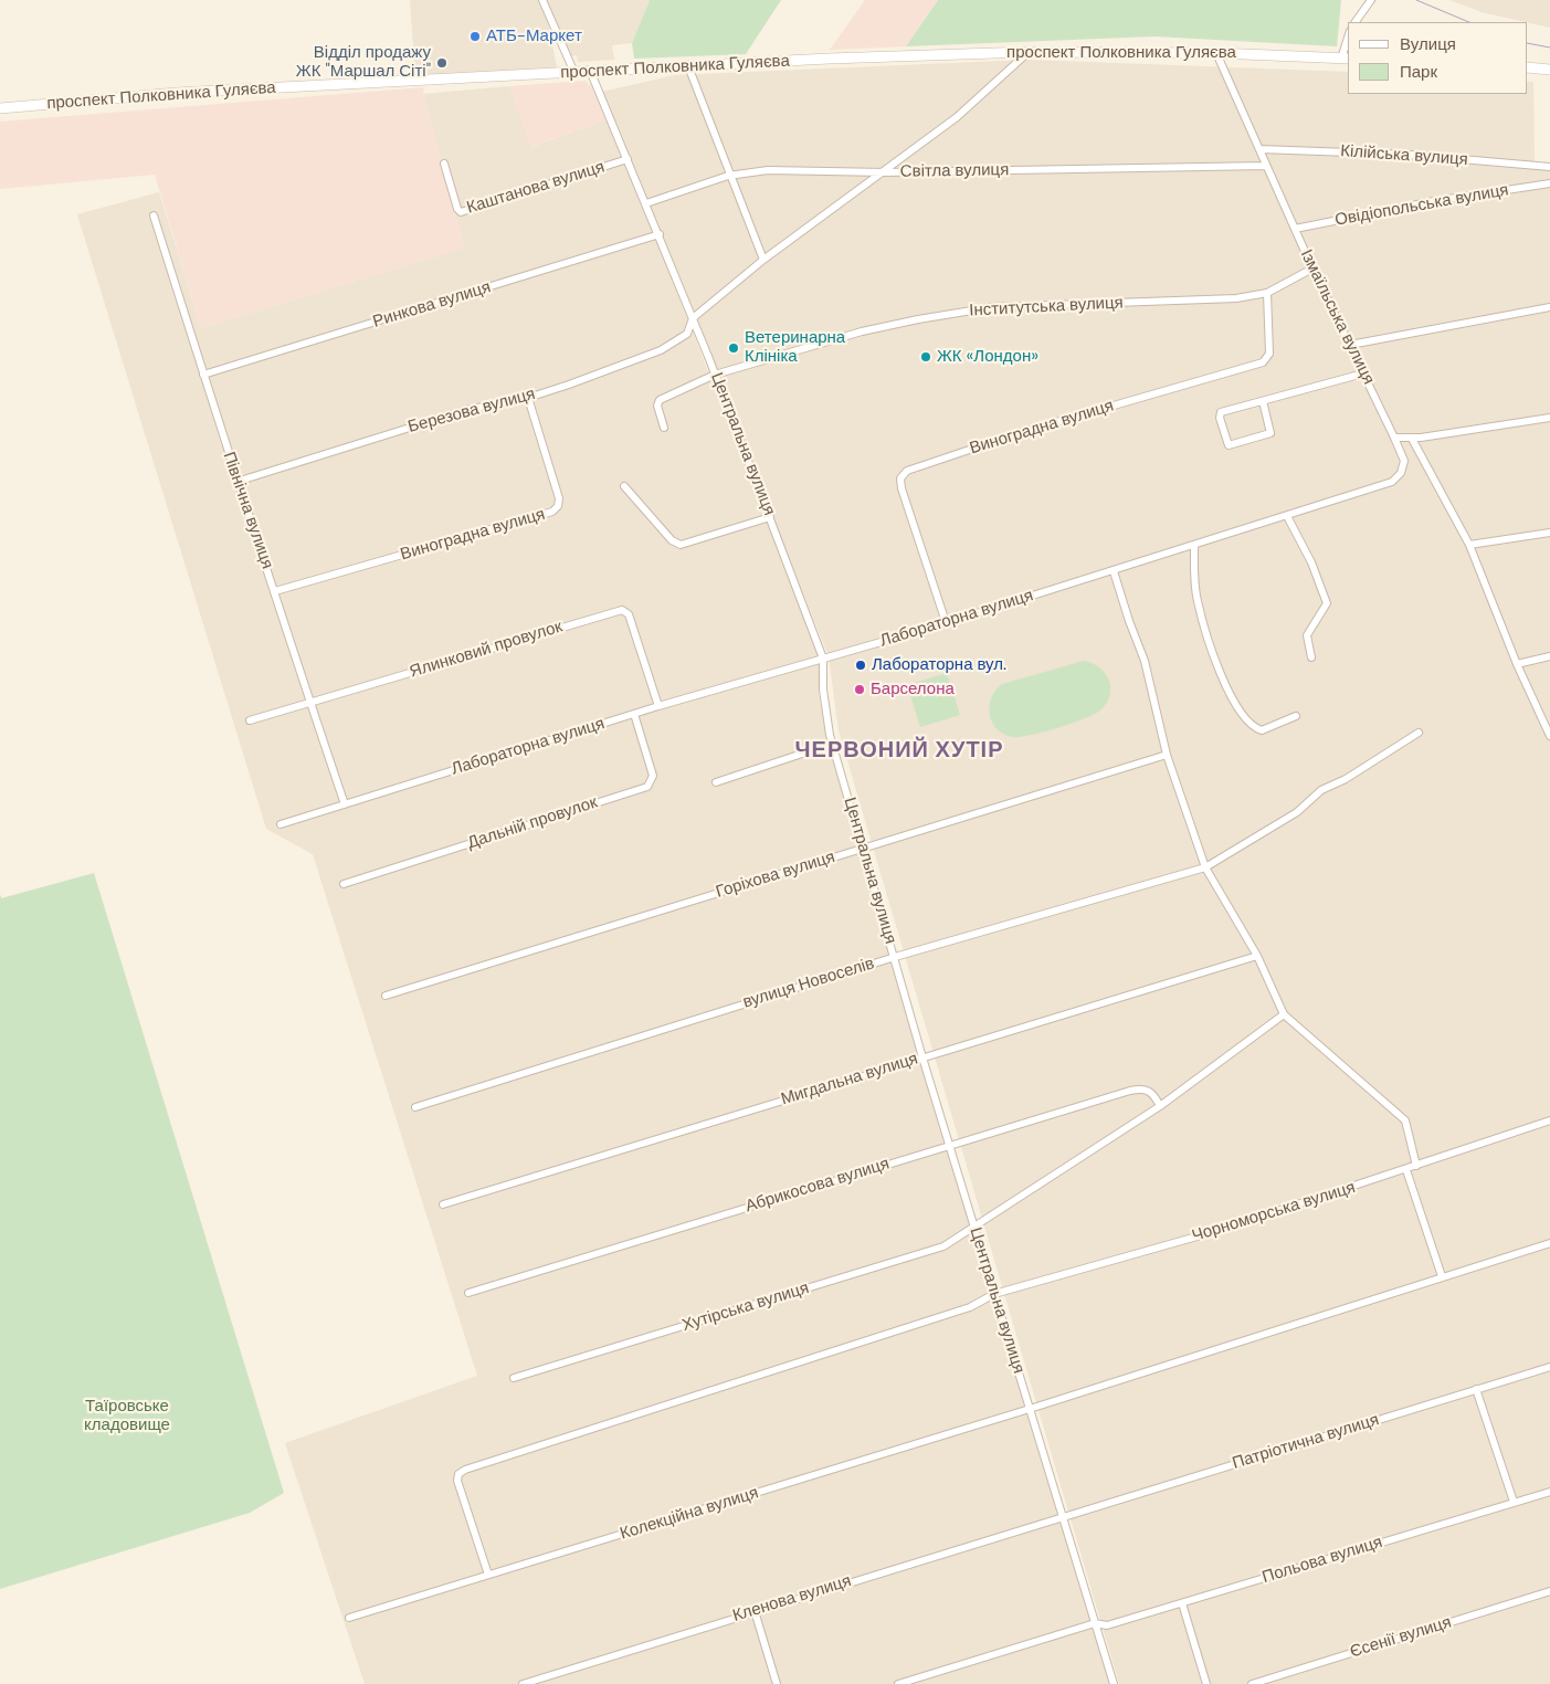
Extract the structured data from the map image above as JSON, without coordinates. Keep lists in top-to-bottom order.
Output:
{
  "streets": {
    "main road": ["проспект Полковника Гуляєва"],
    "street": [
      "Кілійська вулиця",
      "Світла вулиця",
      "Каштанова вулиця",
      "Овідіопольська вулиця",
      "Ринкова вулиця",
      "Інститутська вулиця",
      "Ізмаїльська вулиця",
      "Березова вулиця",
      "Виноградна вулиця",
      "Центральна вулиця",
      "Північна вулиця",
      "Лабораторна вулиця",
      "Ялинковий провулок",
      "Дальній провулок",
      "Горіхова вулиця",
      "вулиця Новоселів",
      "Мигдальна вулиця",
      "Абрикосова вулиця",
      "Чорноморська вулиця",
      "Хутірська вулиця",
      "Патріотична вулиця",
      "Колекційна вулиця",
      "Польова вулиця",
      "Кленова вулиця",
      "Єсенії вулиця"
    ]
  },
  "crossings": [
    ["проспект Полковника Гуляєва", "Ізмаїльська вулиця"],
    ["проспект Полковника Гуляєва", "Центральна вулиця"],
    ["Кілійська вулиця", "Ізмаїльська вулиця"],
    ["Світла вулиця", "Ізмаїльська вулиця"],
    ["Світла вулиця", "Березова вулиця"],
    ["Світла вулиця", "Центральна вулиця"],
    ["Каштанова вулиця", "Центральна вулиця"],
    ["Овідіопольська вулиця", "Ізмаїльська вулиця"],
    ["Ринкова вулиця", "Центральна вулиця"],
    ["Ринкова вулиця", "Північна вулиця"],
    ["Інститутська вулиця", "Ізмаїльська вулиця"],
    ["Інститутська вулиця", "Виноградна вулиця"],
    ["Інститутська вулиця", "Центральна вулиця"],
    ["Ізмаїльська вулиця", "Лабораторна вулиця"],
    ["Березова вулиця", "Виноградна вулиця"],
    ["Березова вулиця", "Центральна вулиця"],
    ["Березова вулиця", "Північна вулиця"],
    ["Виноградна вулиця", "Північна вулиця"],
    ["Виноградна вулиця", "Лабораторна вулиця"],
    ["Центральна вулиця", "Лабораторна вулиця"],
    ["Центральна вулиця", "Горіхова вулиця"],
    ["Центральна вулиця", "вулиця Новоселів"],
    ["Центральна вулиця", "Мигдальна вулиця"],
    ["Центральна вулиця", "Абрикосова вулиця"],
    ["Центральна вулиця", "Чорноморська вулиця"],
    ["Центральна вулиця", "Хутірська вулиця"],
    ["Центральна вулиця", "Патріотична вулиця"],
    ["Центральна вулиця", "Колекційна вулиця"],
    ["Центральна вулиця", "Польова вулиця"],
    ["Центральна вулиця", "Кленова вулиця"],
    ["Північна вулиця", "Лабораторна вулиця"],
    ["Північна вулиця", "Ялинковий провулок"],
    ["Лабораторна вулиця", "Ялинковий провулок"],
    ["Лабораторна вулиця", "Дальній провулок"],
    ["Патріотична вулиця", "Кленова вулиця"]
  ],
  "districts": ["ЧЕРВОНИЙ ХУТІР"],
  "parks": ["Таїровське кладовище"],
  "places": [
    "АТБ-Маркет",
    "Відділ продажу ЖК \"Маршал Сіті\"",
    "Ветеринарна Клініка",
    "ЖК «Лондон»",
    "Лабораторна вул.",
    "Барселона"
  ],
  "legend": ["Вулиця", "Парк"]
}
